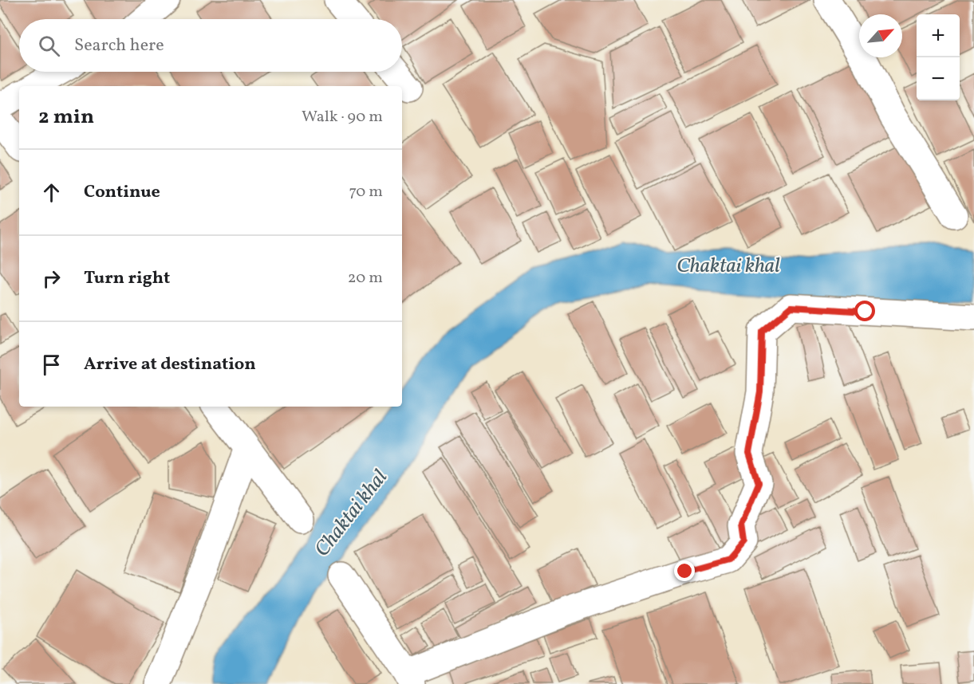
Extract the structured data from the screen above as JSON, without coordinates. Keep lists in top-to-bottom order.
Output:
{
  "water": ["Chaktai khal"],
  "north": "top right",
  "page": {
    "map_buttons": ["+", "−"],
    "search": "Search here",
    "heading": ["2 min", "Walk · 90 m"],
    "list": [
      ["Continue", "70 m"],
      ["Turn right", "20 m"],
      "Arrive at destination"
    ]
  }
}
